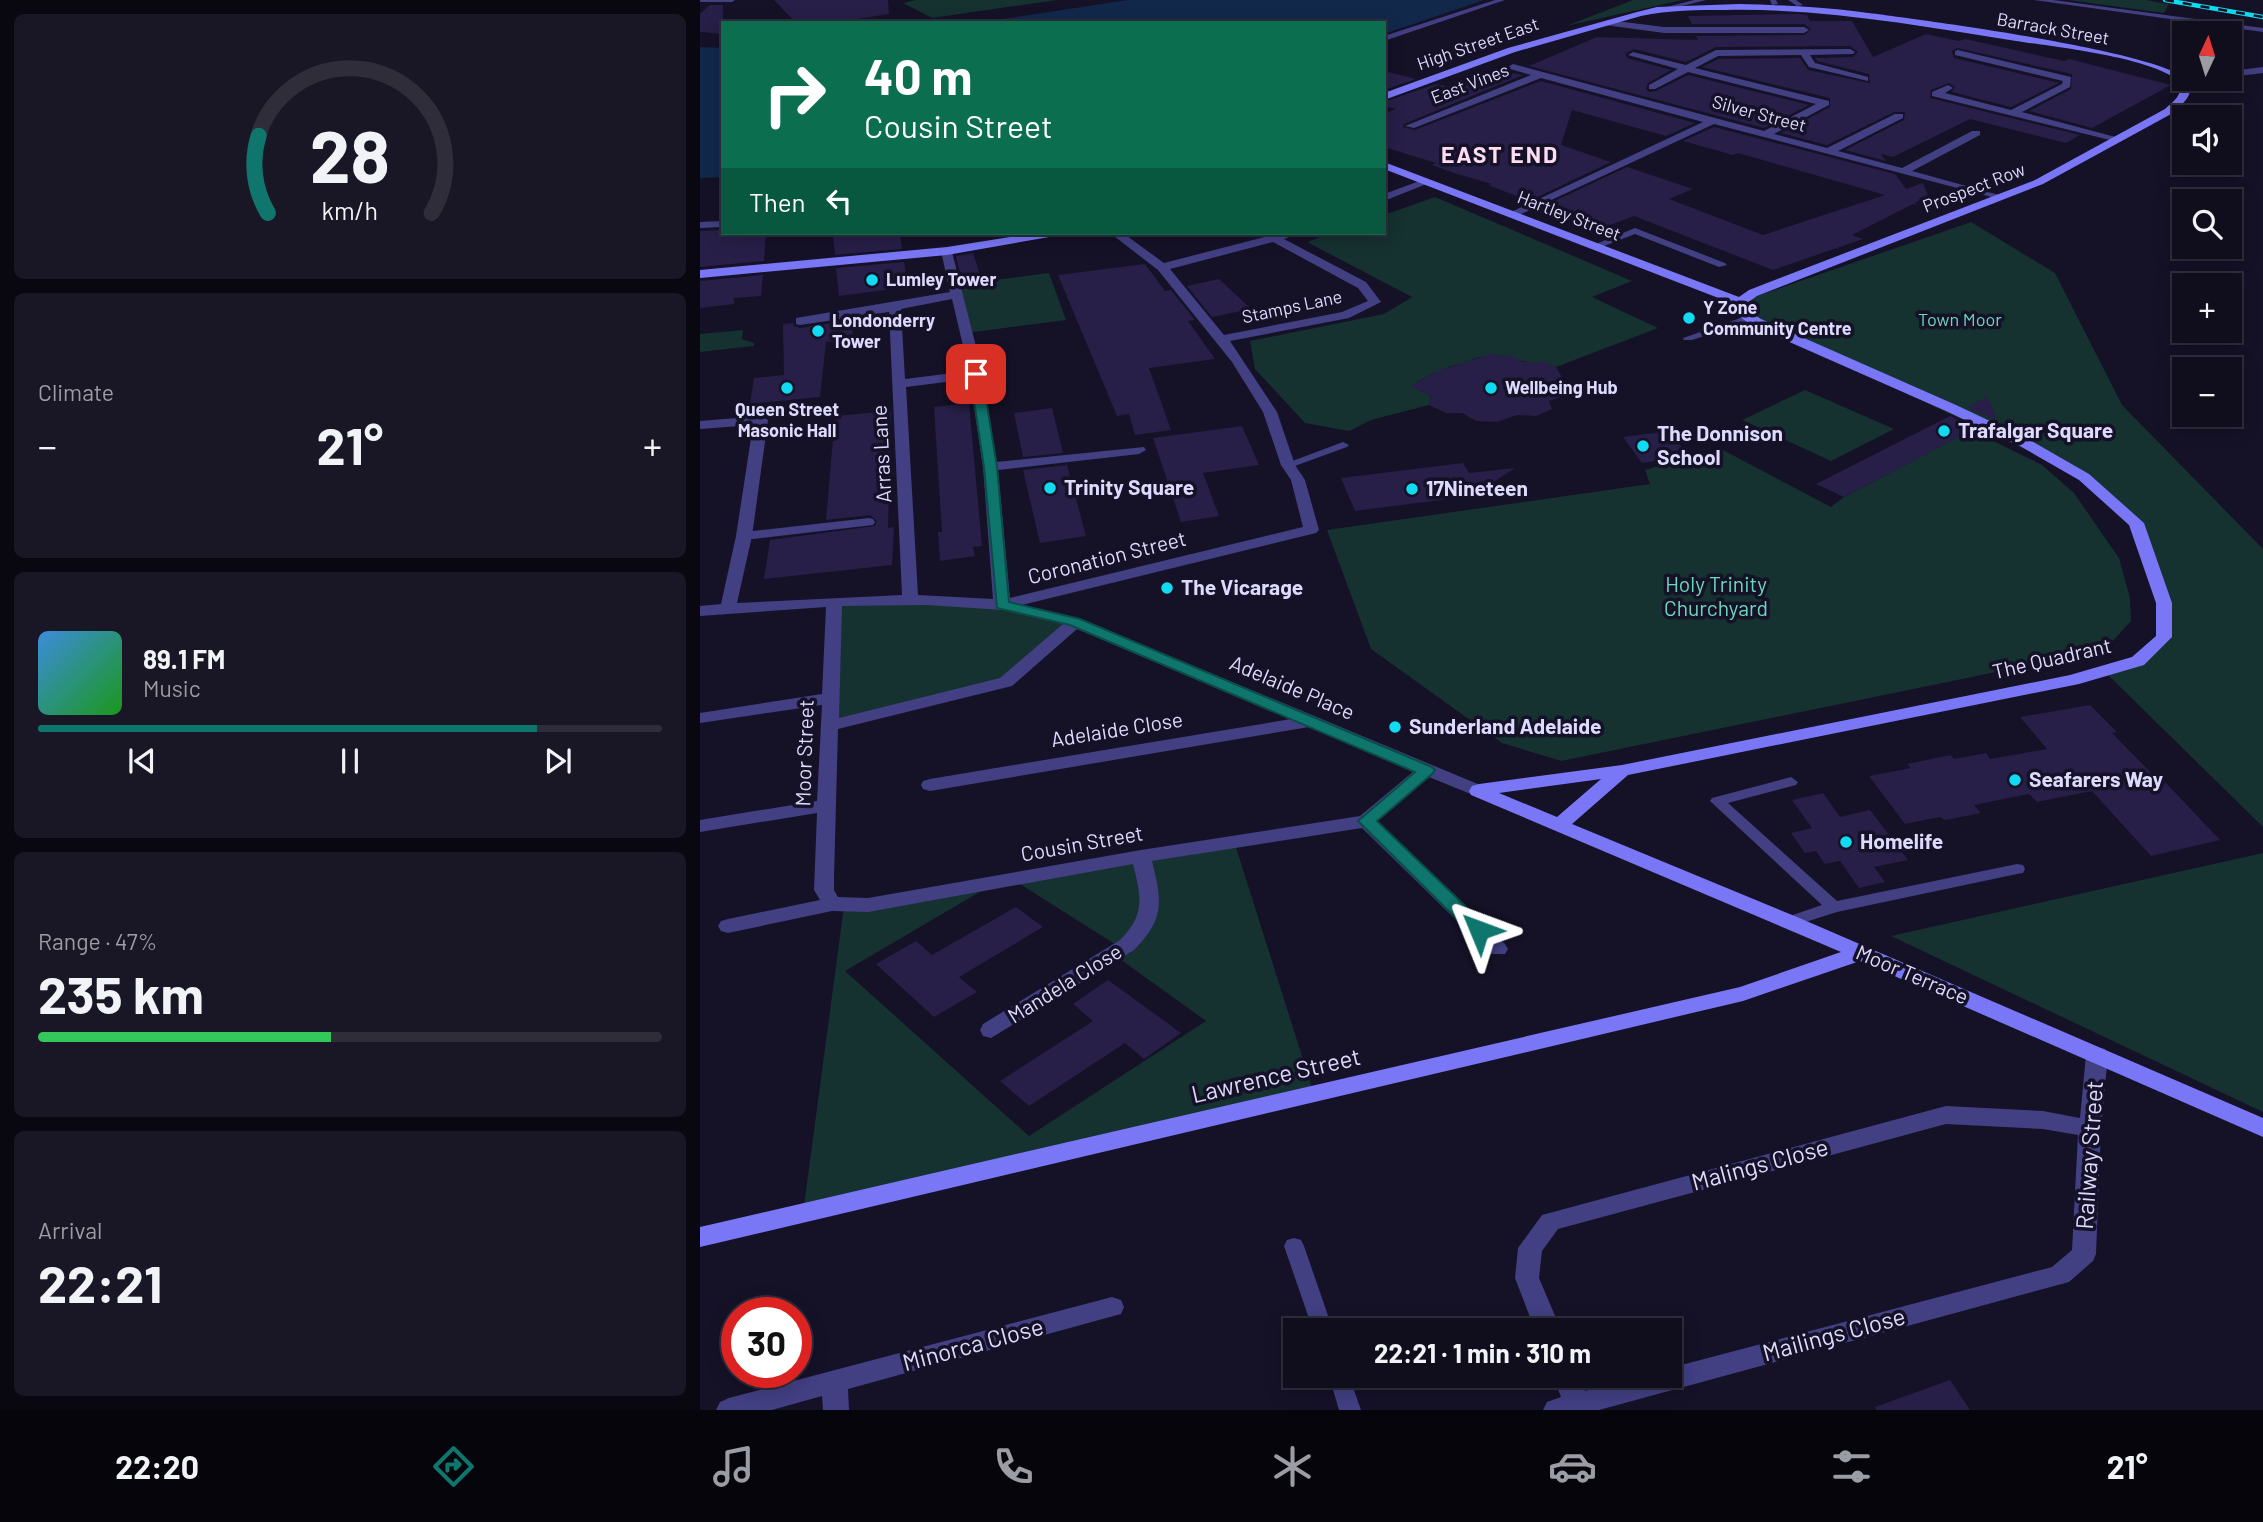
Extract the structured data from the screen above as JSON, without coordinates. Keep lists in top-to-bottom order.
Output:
{
  "streets": {
    "street": [
      "Barrack Street",
      "High Street East",
      "East Vines",
      "Silver Street",
      "Prospect Row",
      "Hartley Street",
      "Stamps Lane",
      "Arras Lane",
      "Coronation Street",
      "The Quadrant",
      "Adelaide Place",
      "Adelaide Close",
      "Moor Street",
      "Cousin Street",
      "Moor Terrace",
      "Mandela Close",
      "Lawrence Street",
      "Railway Street",
      "Malings Close",
      "Mailings Close",
      "Minorca Close"
    ]
  },
  "crossings": [
    ["Barrack Street", "High Street East"],
    ["East Vines", "Silver Street"],
    ["Silver Street", "Prospect Row"],
    ["Prospect Row", "Hartley Street"],
    ["Prospect Row", "The Quadrant"],
    ["Hartley Street", "The Quadrant"],
    ["Arras Lane", "Coronation Street"],
    ["Coronation Street", "Adelaide Place"],
    ["Coronation Street", "Moor Street"],
    ["The Quadrant", "Adelaide Place"],
    ["The Quadrant", "Moor Terrace"],
    ["Adelaide Place", "Adelaide Close"],
    ["Adelaide Place", "Moor Terrace"],
    ["Moor Street", "Cousin Street"],
    ["Cousin Street", "Mandela Close"],
    ["Moor Terrace", "Lawrence Street"],
    ["Moor Terrace", "Railway Street"],
    ["Railway Street", "Malings Close"],
    ["Railway Street", "Mailings Close"]
  ],
  "districts": ["EAST END"],
  "parks": ["Town Moor", "Holy Trinity Churchyard"],
  "places": [
    "Lumley Tower",
    "Y Zone Community Centre",
    "Londonderry Tower",
    "Queen Street Masonic Hall",
    "Wellbeing Hub",
    "Trafalgar Square",
    "The Donnison School",
    "Trinity Square",
    "17Nineteen",
    "The Vicarage",
    "Sunderland Adelaide",
    "Seafarers Way",
    "Homelife"
  ],
  "north": "top",
  "page": {
    "map_buttons": ["+", "−"],
    "turn": ["40 m", "Cousin Street"],
    "then": "Then",
    "tile": [
      "Climate",
      ["Range · 47%", "235 km"],
      ["Arrival", "22:21"]
    ],
    "heat": ["−", "21°", "+"],
    "song": ["89.1 FM", "Music"],
    "limit": "30",
    "trip": "22:21 · 1 min · 310 m",
    "tabs": ["22:20", "21°"],
    "gauge": ["28", "km/h"]
  }
}
